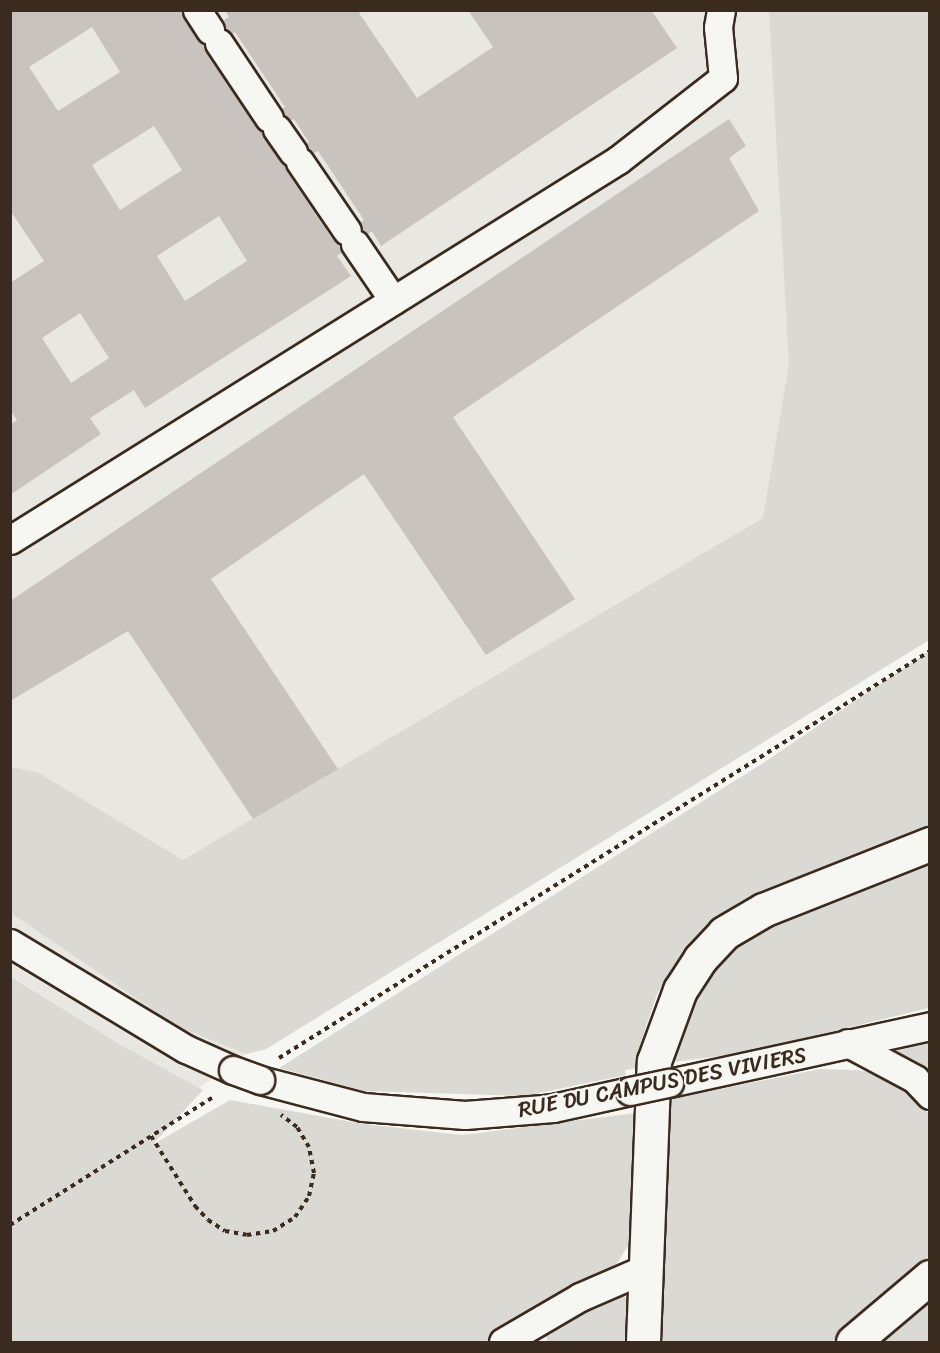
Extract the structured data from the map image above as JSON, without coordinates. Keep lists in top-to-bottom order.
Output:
{
  "streets": {
    "street": ["RUE DU CAMPUS DES VIVIERS"]
  }
}
